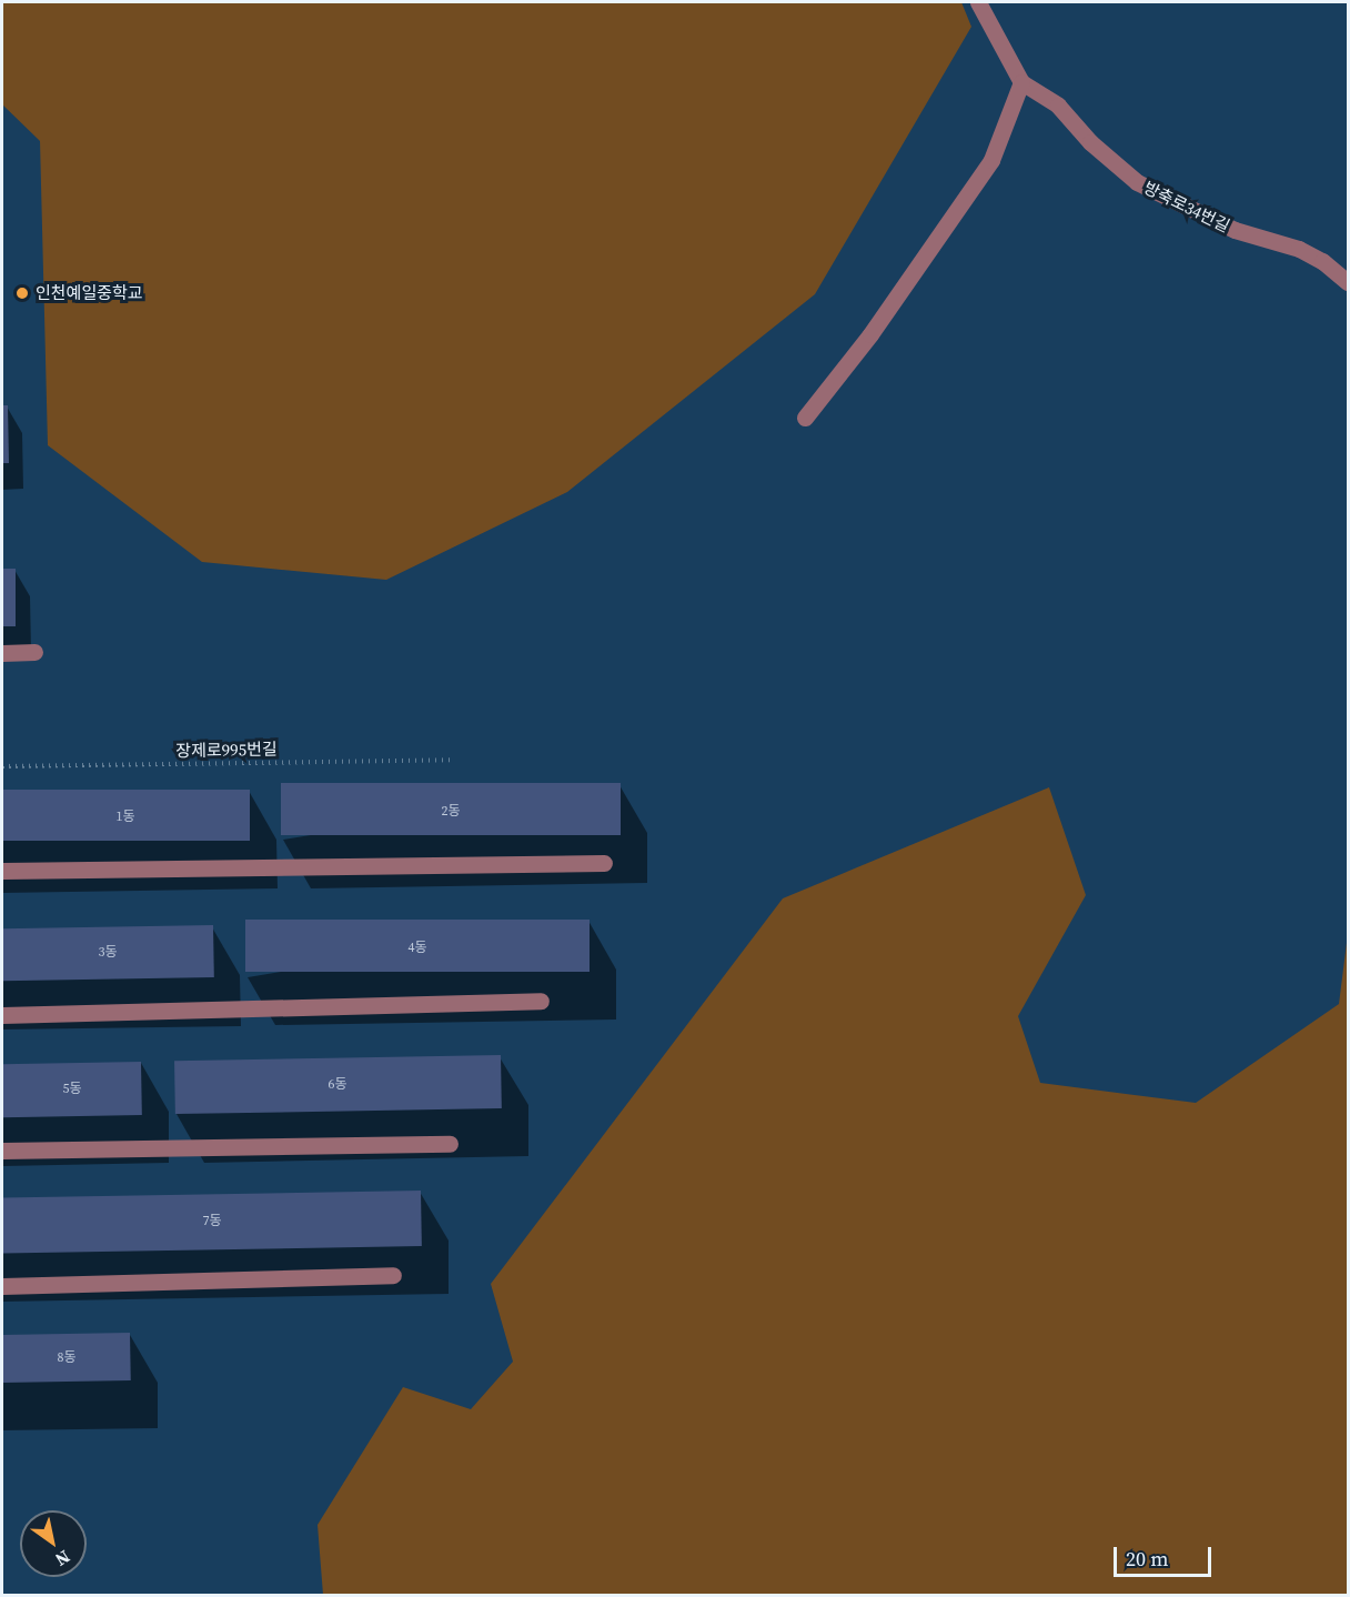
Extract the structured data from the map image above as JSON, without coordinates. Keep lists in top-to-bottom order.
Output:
{
  "streets": {
    "street": ["방축로34번길"],
    "path": ["장제로995번길"]
  },
  "places": ["인천예일중학교"],
  "house_numbers": [
    "2동",
    "1동",
    "4동",
    "3동",
    "6동",
    "5동",
    "7동",
    "8동"
  ],
  "scale_bar": "20 m",
  "north": "bottom right"
}
